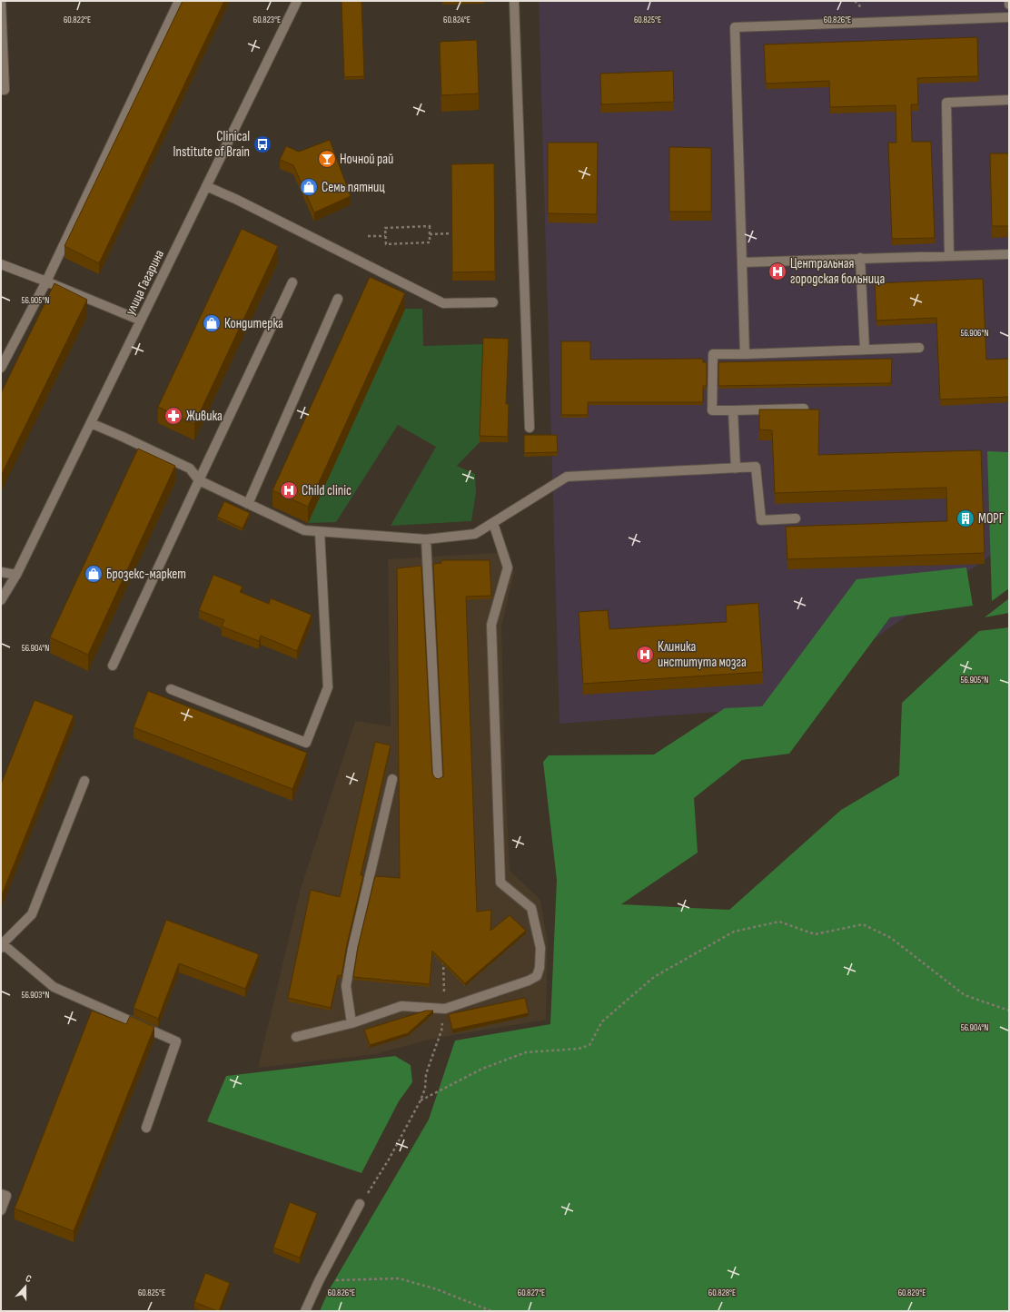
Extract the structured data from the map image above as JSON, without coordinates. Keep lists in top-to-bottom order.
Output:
{
  "streets": {
    "street": ["улица Гагарина"]
  },
  "places": {
    "bus stop": ["Clinical Institute of Brain"],
    "bar": ["Ночной рай"],
    "shop": ["Семь пятниц", "Кондитерка", "Брозекс-маркет"],
    "hospital": ["Центральная городская больница", "Child clinic", "Клиника института мозга"],
    "pharmacy": ["Живика"],
    "building": ["МОРГ"]
  },
  "north": "top",
  "coordinates": [
    "60.824°E",
    "60.825°E",
    "60.822°E",
    "60.823°E",
    "60.826°E",
    "56.905°N",
    "56.906°N",
    "56.904°N",
    "56.903°N",
    "60.827°E",
    "60.828°E",
    "60.829°E"
  ]
}
